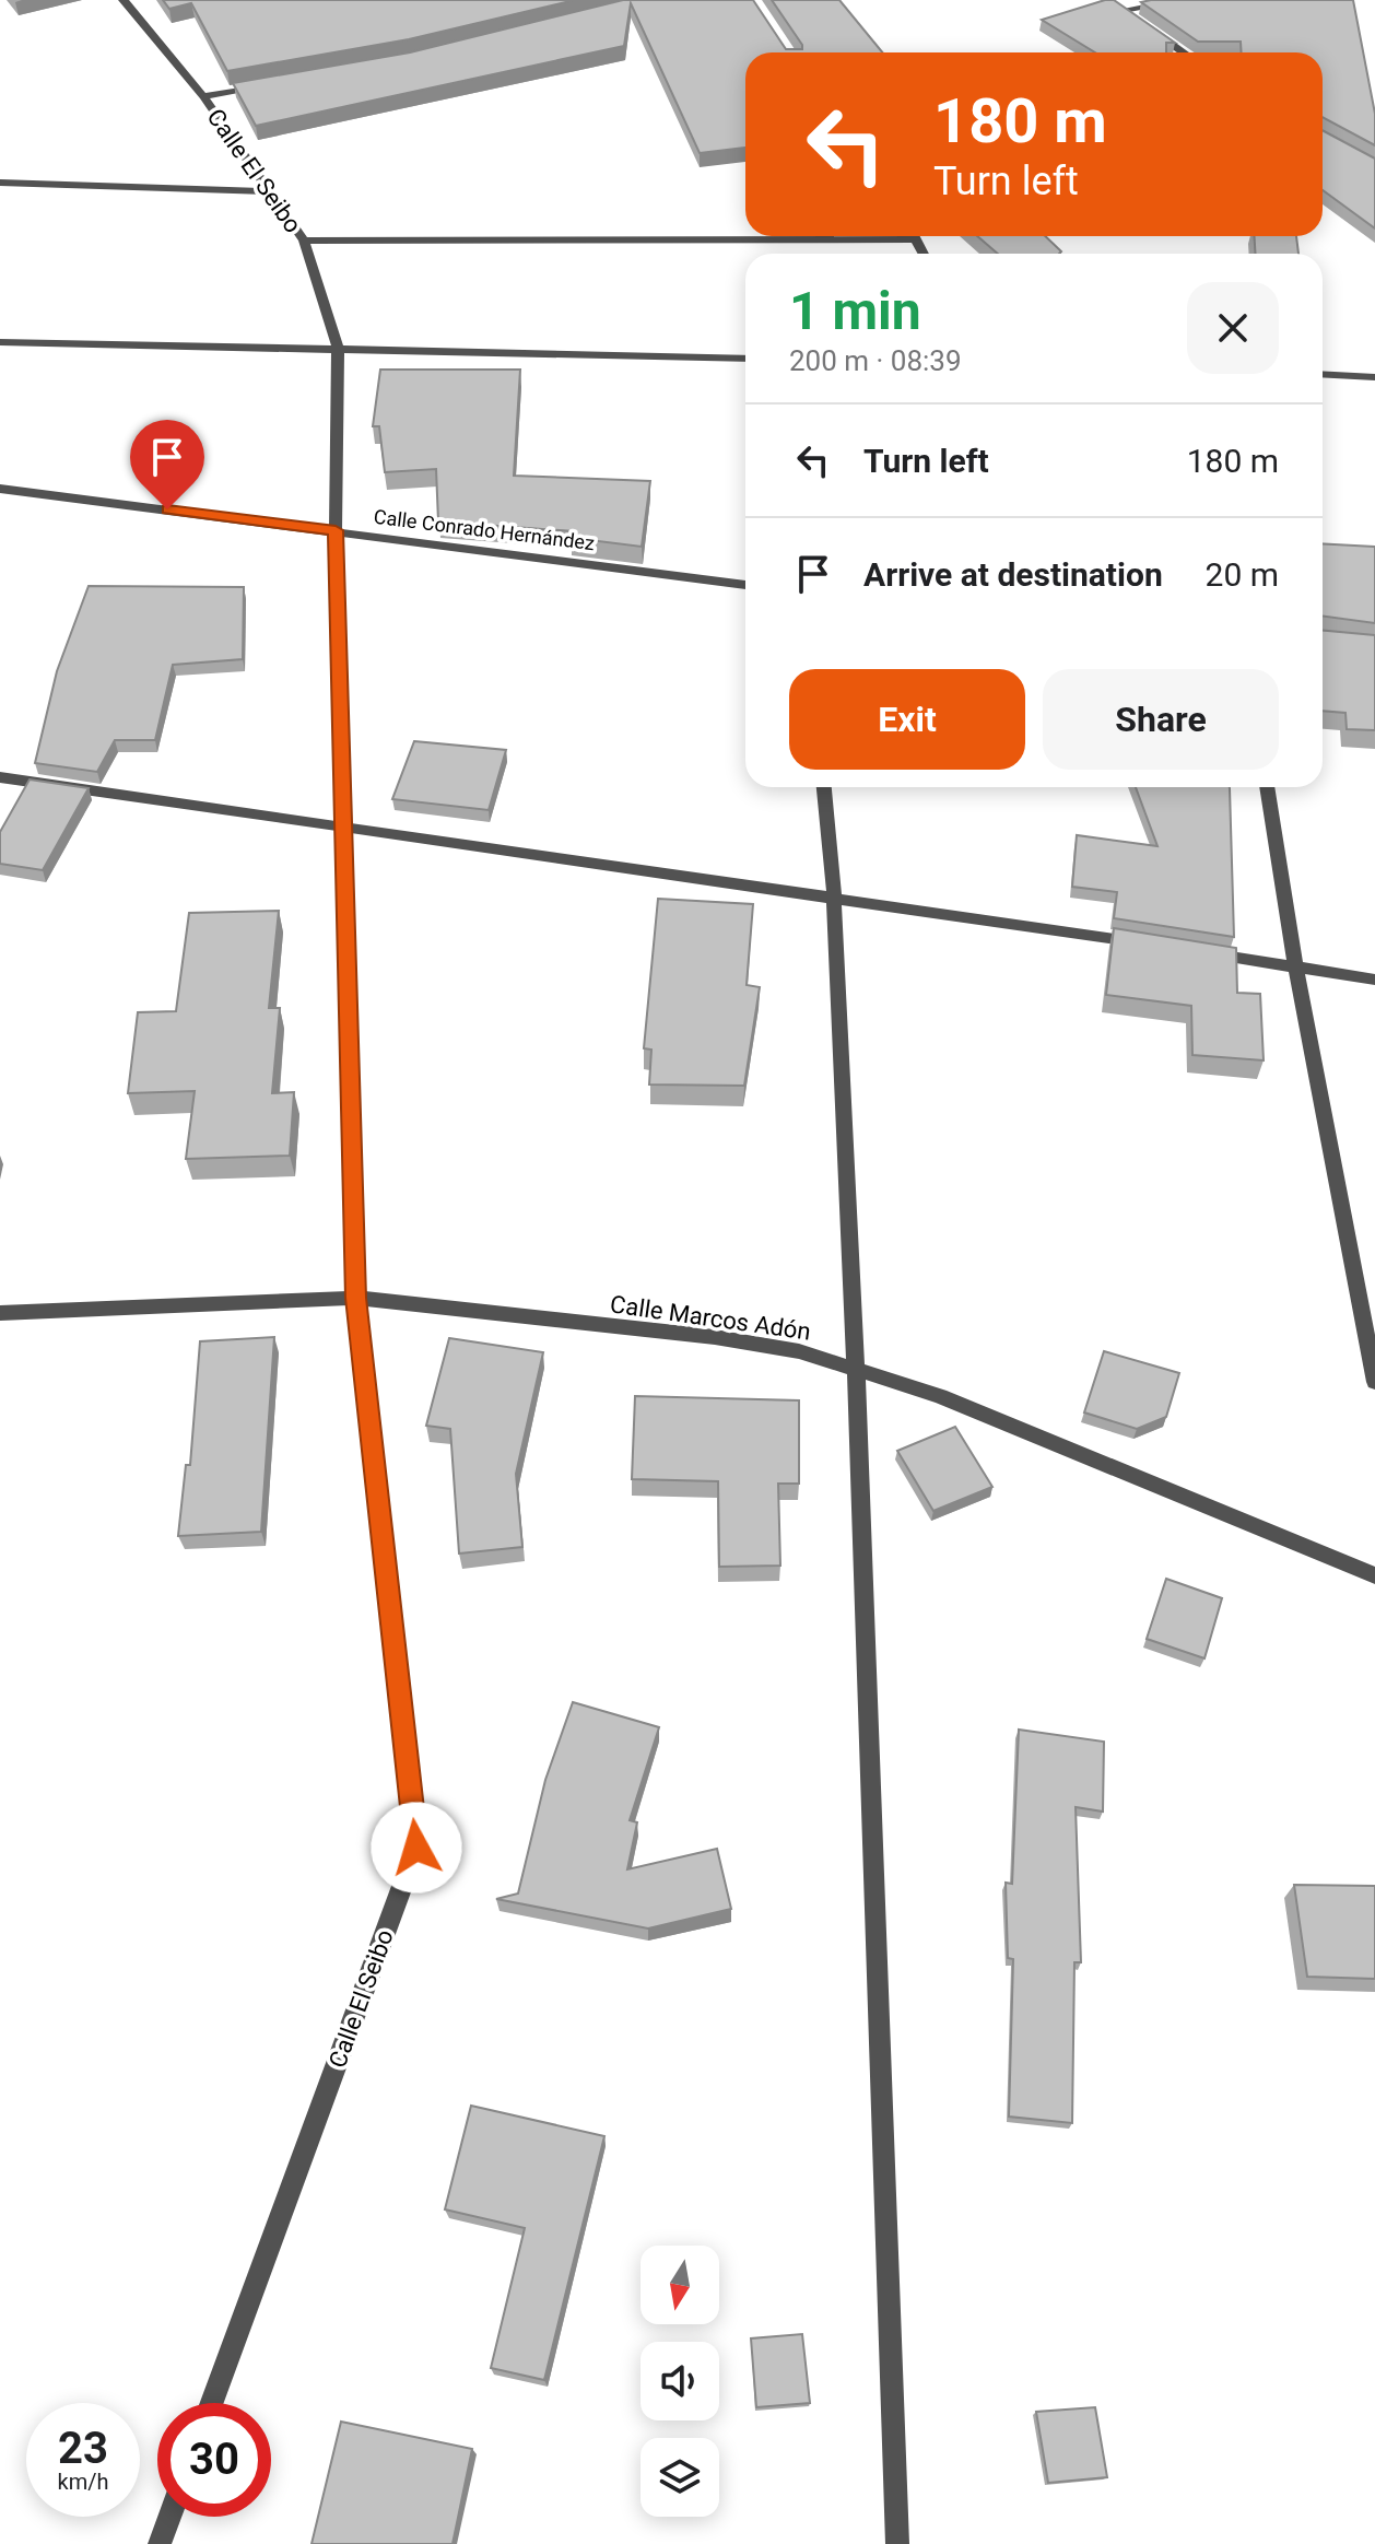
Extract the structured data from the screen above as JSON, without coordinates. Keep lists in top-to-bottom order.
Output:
{
  "streets": {
    "street": ["Calle El Seibo", "Calle Conrado Hernández", "Calle Marcos Adón"]
  },
  "crossings": [
    ["Calle El Seibo", "Calle Conrado Hernández"],
    ["Calle El Seibo", "Calle Marcos Adón"]
  ],
  "north": "bottom",
  "page": {
    "turn": ["180 m", "Turn left"],
    "heading": ["1 min", "200 m · 08:39"],
    "list": [
      {
        "name": "Turn left",
        "value": "180 m"
      },
      {
        "name": "Arrive at destination",
        "value": "20 m"
      }
    ],
    "buttons": ["Exit", "Share"],
    "speed": "23 km/h",
    "limit": "30"
  }
}
